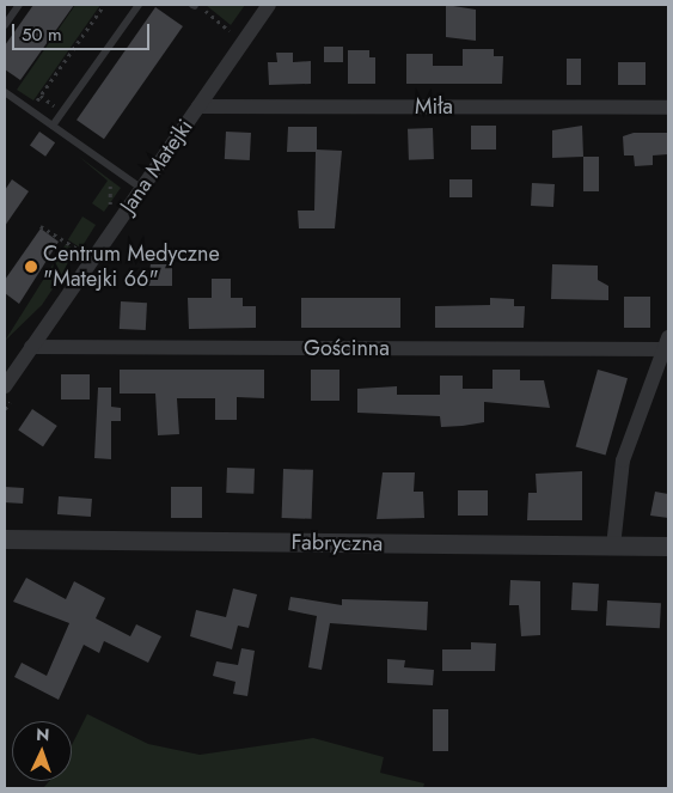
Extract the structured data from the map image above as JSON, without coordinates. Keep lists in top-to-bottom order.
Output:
{
  "streets": {
    "street": [
      "Miła",
      "Jana Matejki",
      "Gościnna",
      "Fabryczna"
    ]
  },
  "crossings": [
    ["Miła", "Jana Matejki"],
    ["Jana Matejki", "Gościnna"]
  ],
  "places": ["Centrum Medyczne \"Matejki 66\""],
  "scale_bar": "50 m",
  "north": "top"
}
